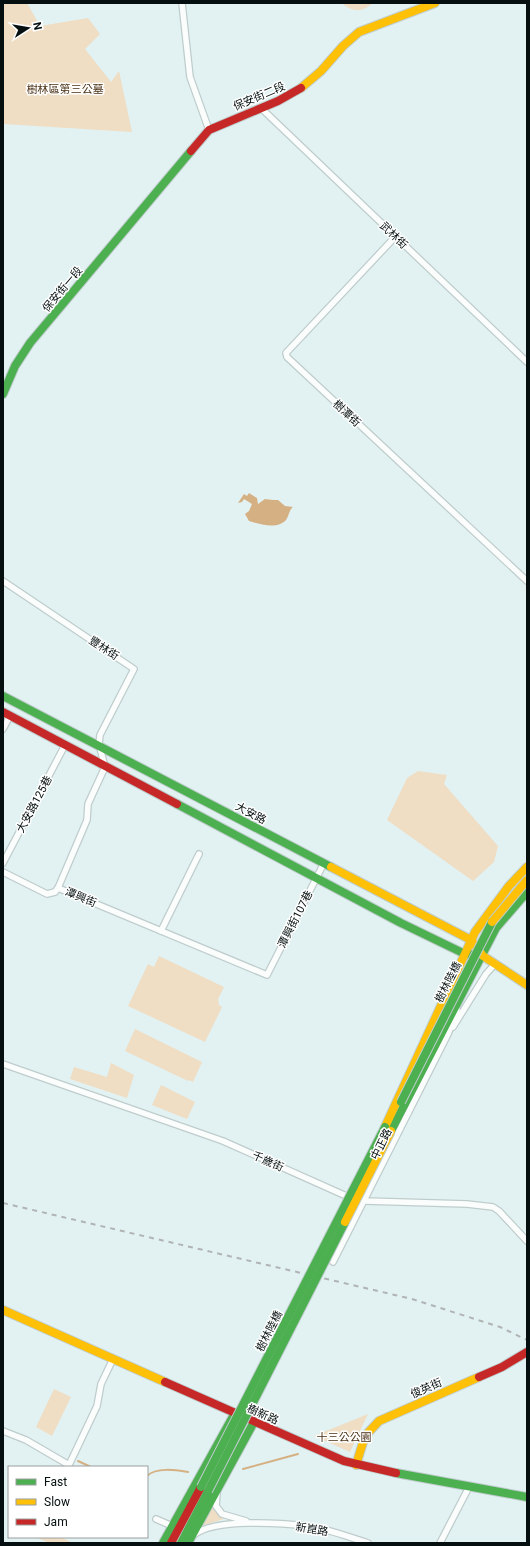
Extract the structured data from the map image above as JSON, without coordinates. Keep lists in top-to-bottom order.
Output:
{
  "streets": {
    "street": [
      "保安街二段",
      "武林街",
      "保安街一段",
      "樹潭街",
      "豐林街",
      "大安路125巷",
      "大安路",
      "潭興街",
      "潭興街107巷",
      "樹林陸橋",
      "中正路",
      "千歲街",
      "俊英街",
      "樹新路",
      "新崑路"
    ]
  },
  "crossings": [
    ["保安街二段", "武林街"],
    ["保安街二段", "保安街一段"],
    ["武林街", "樹潭街"],
    ["豐林街", "大安路"],
    ["大安路125巷", "大安路"],
    ["大安路", "潭興街107巷"],
    ["大安路", "樹林陸橋"],
    ["潭興街", "潭興街107巷"],
    ["中正路", "千歲街"],
    ["俊英街", "樹新路"]
  ],
  "parks": ["樹林區第三公墓", "十三公公園"],
  "legend": ["Fast", "Slow", "Jam"],
  "north": "right"
}
